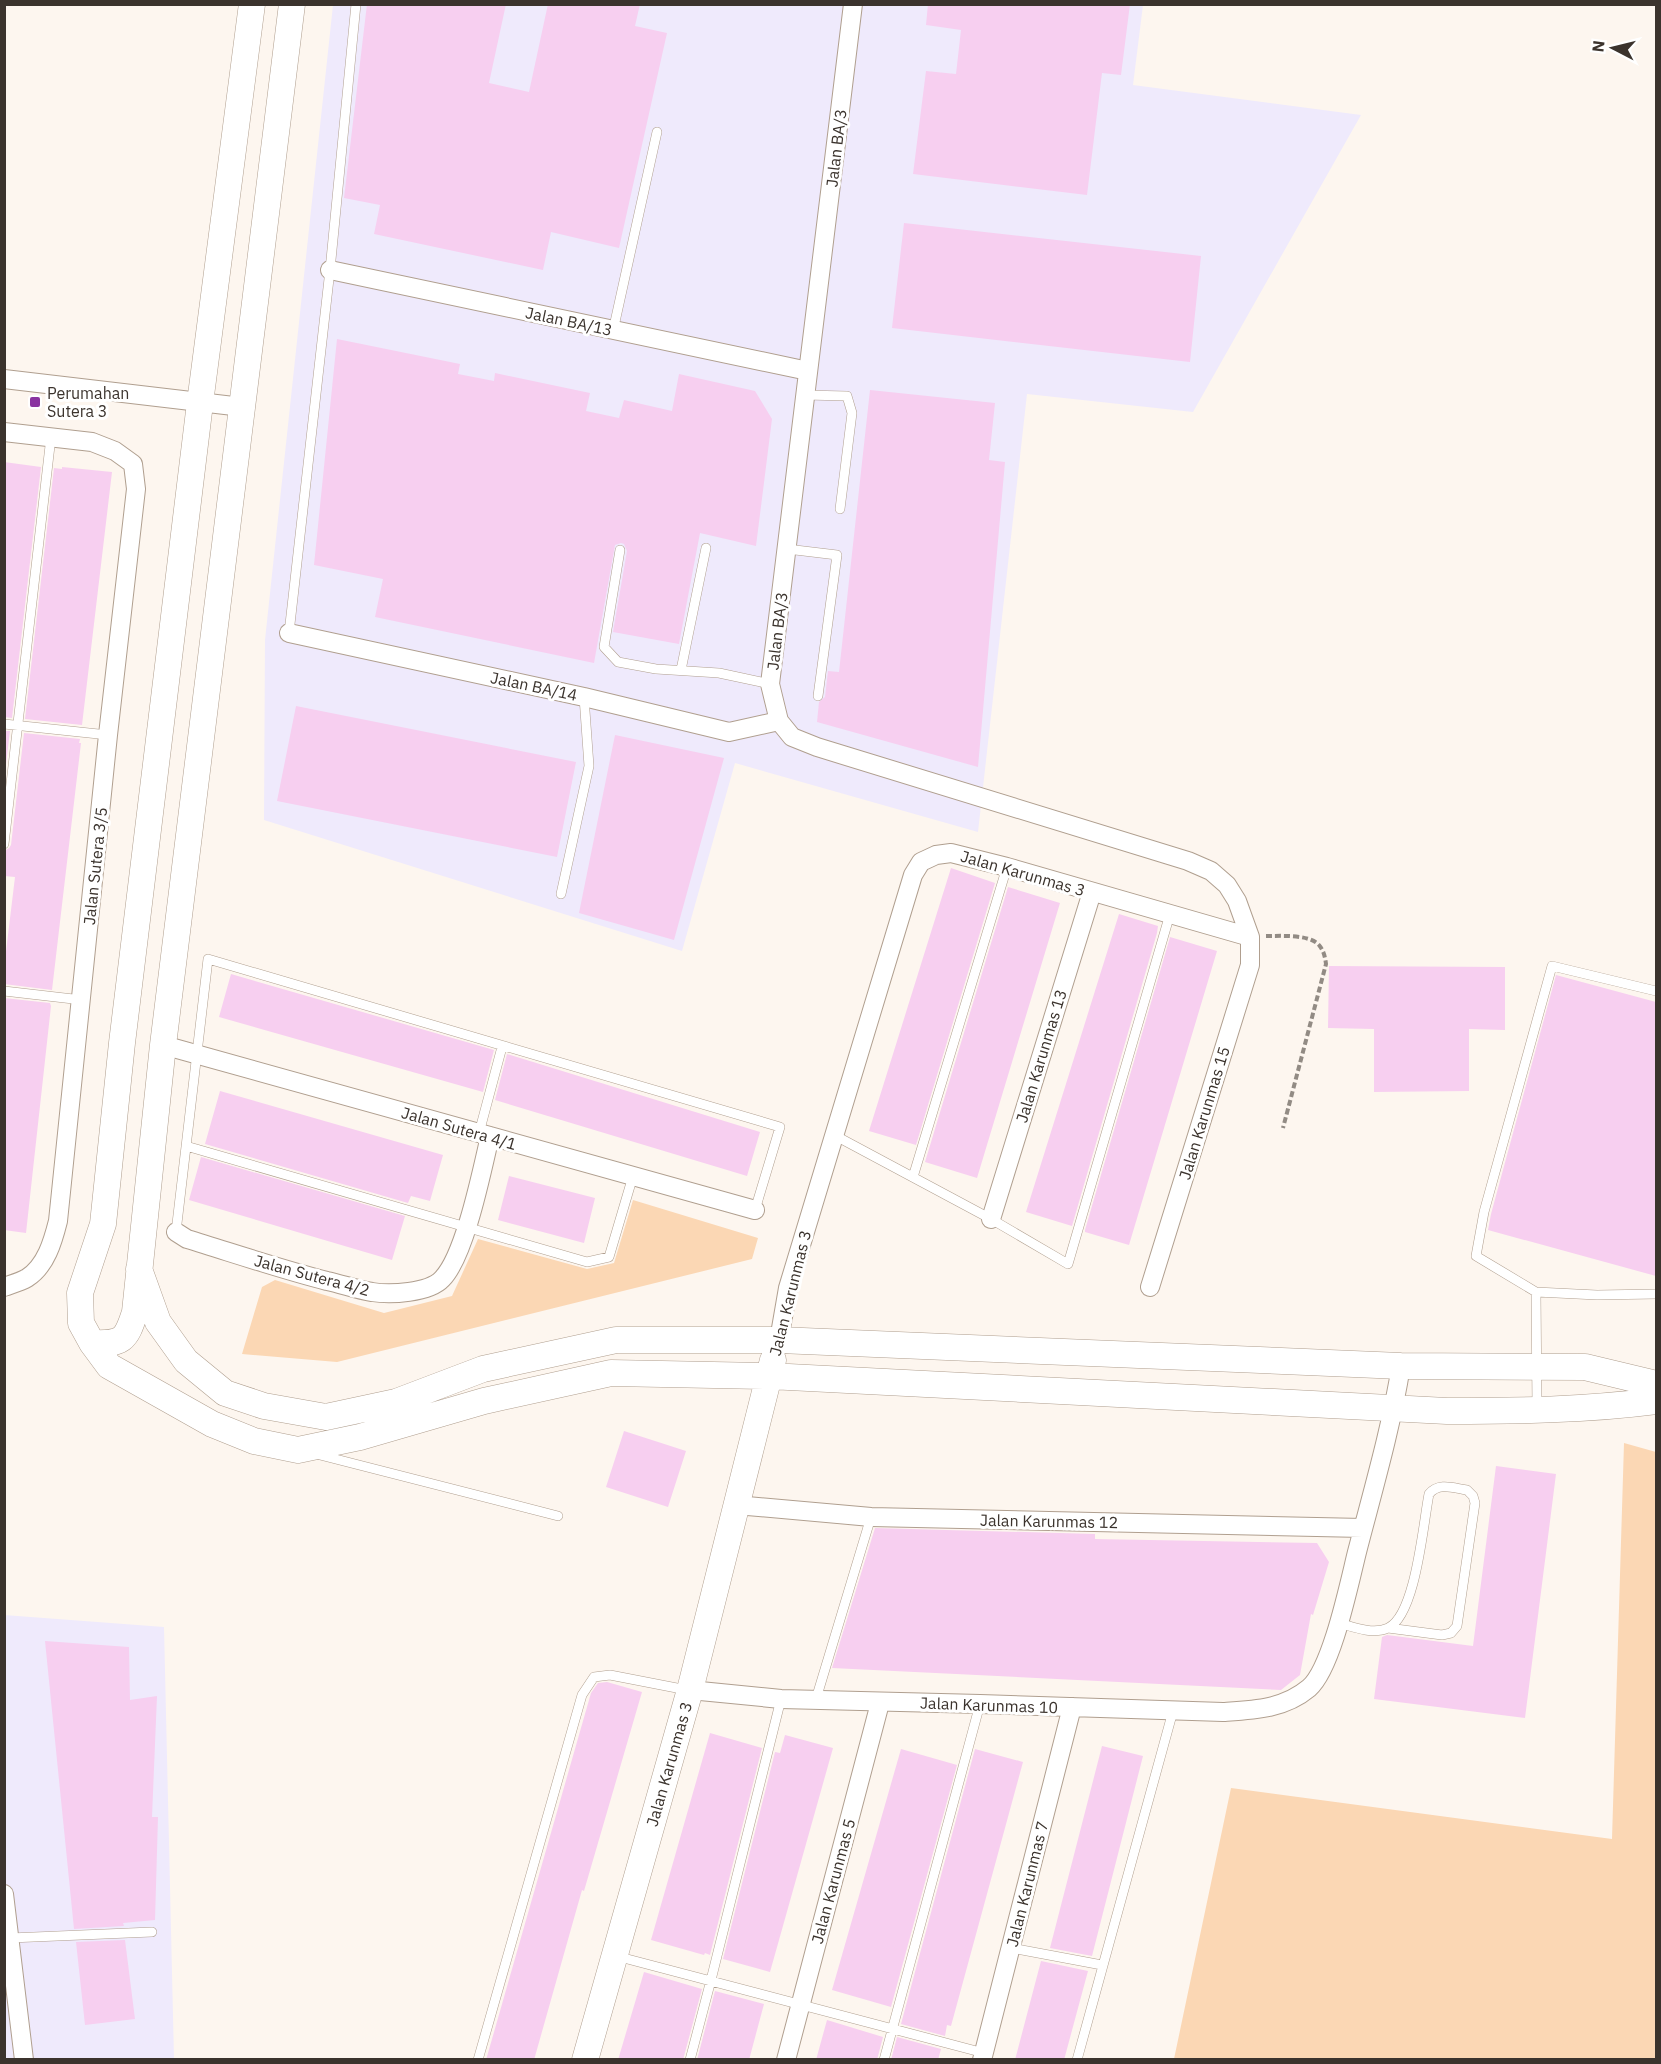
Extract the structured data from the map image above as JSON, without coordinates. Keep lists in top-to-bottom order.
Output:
{
  "streets": {
    "street": [
      "Jalan BA/3",
      "Jalan BA/13",
      "Jalan BA/14",
      "Jalan Sutera 3/5",
      "Jalan Karunmas 3",
      "Jalan Karunmas 13",
      "Jalan Karunmas 15",
      "Jalan Sutera 4/1",
      "Jalan Sutera 4/2",
      "Jalan Karunmas 12",
      "Jalan Karunmas 10",
      "Jalan Karunmas 5",
      "Jalan Karunmas 7"
    ]
  },
  "crossings": [
    ["Jalan BA/3", "Jalan BA/13"],
    ["Jalan BA/3", "Jalan BA/14"],
    ["Jalan Karunmas 3", "Jalan Karunmas 13"],
    ["Jalan Karunmas 3", "Jalan Karunmas 15"],
    ["Jalan Karunmas 3", "Jalan Karunmas 12"],
    ["Jalan Karunmas 3", "Jalan Karunmas 10"],
    ["Jalan Sutera 4/1", "Jalan Sutera 4/2"],
    ["Jalan Karunmas 10", "Jalan Karunmas 5"],
    ["Jalan Karunmas 10", "Jalan Karunmas 7"]
  ],
  "places": {
    "transit": ["Perumahan Sutera 3"]
  },
  "north": "left"
}
